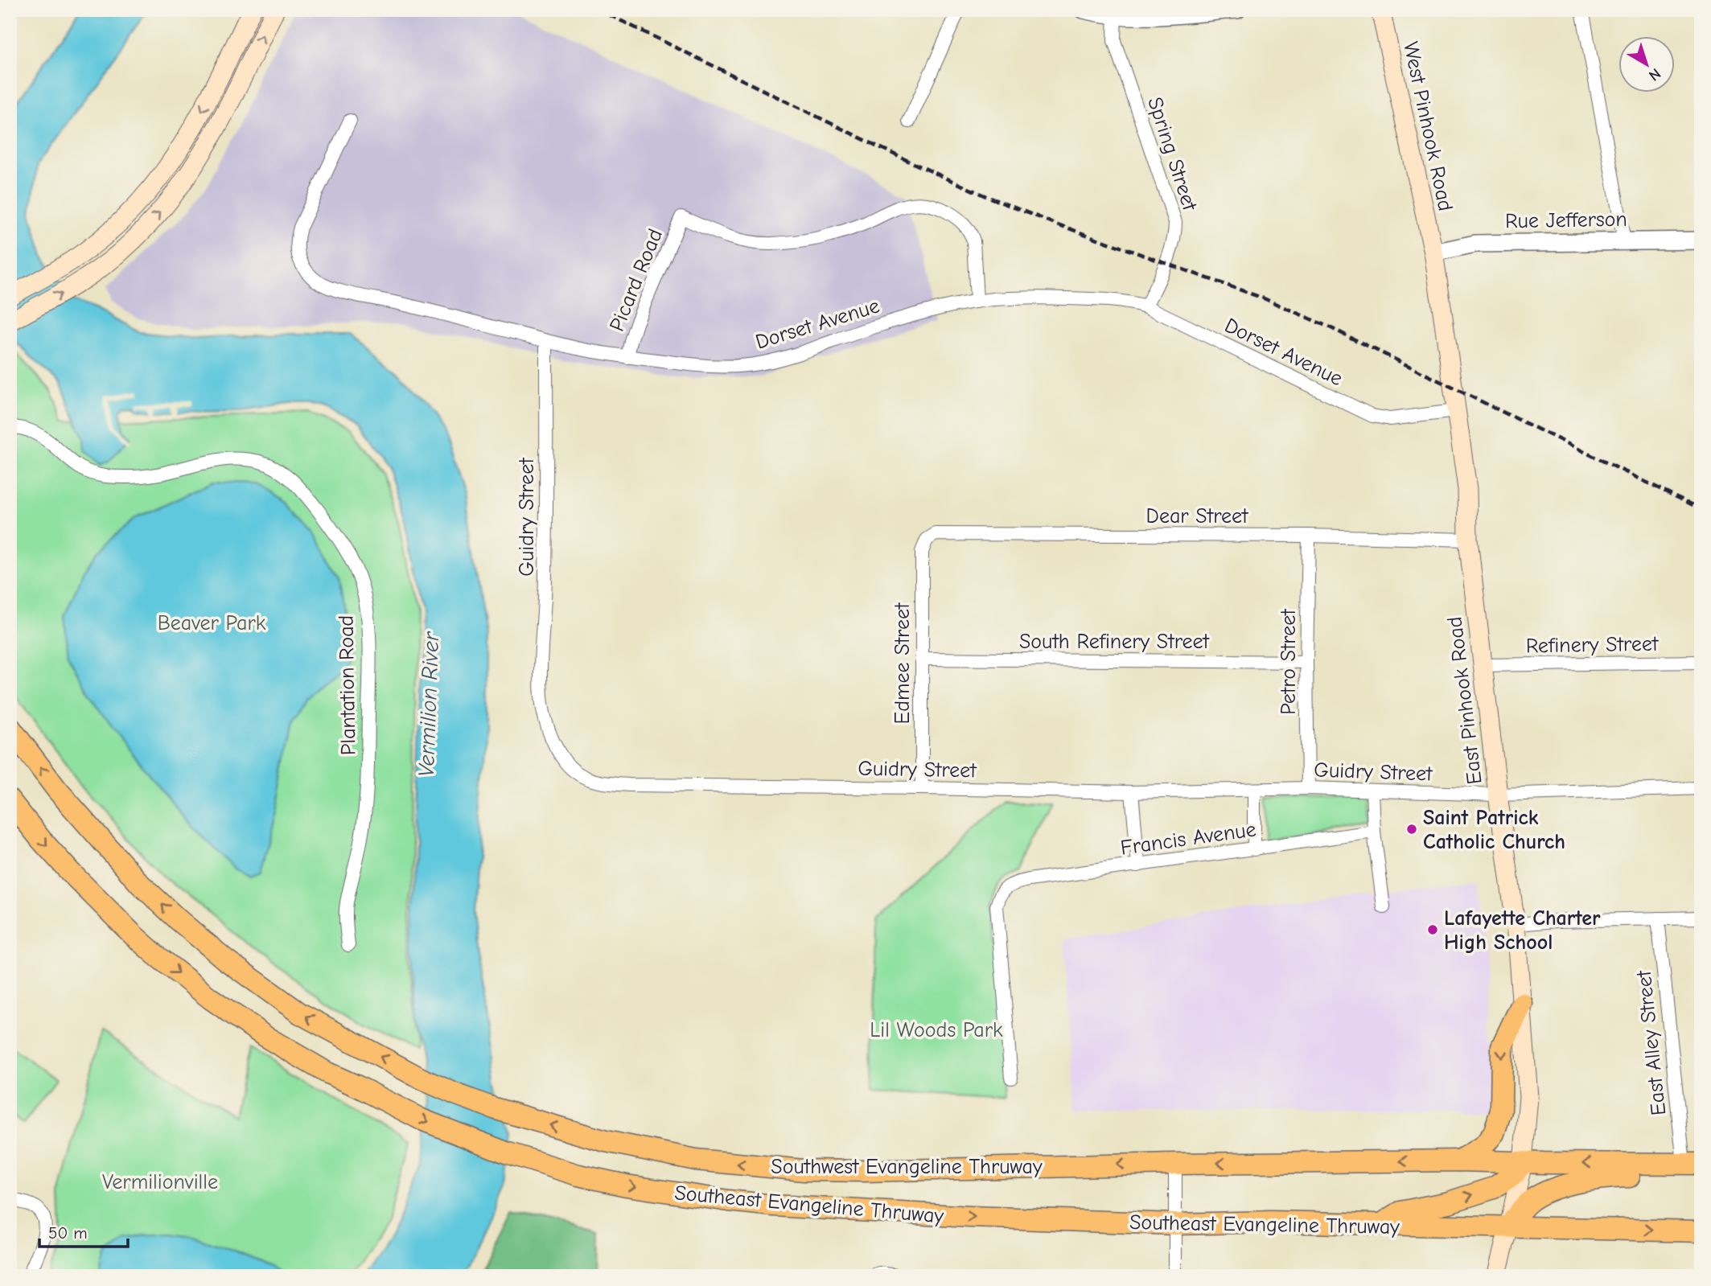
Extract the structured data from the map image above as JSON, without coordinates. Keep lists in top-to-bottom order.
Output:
{
  "streets": {
    "highway": ["Southwest Evangeline Thruway", "Southeast Evangeline Thruway"],
    "main road": ["West Pinhook Road", "East Pinhook Road"],
    "street": [
      "Spring Street",
      "Rue Jefferson",
      "Picard Road",
      "Dorset Avenue",
      "Dear Street",
      "Guidry Street",
      "South Refinery Street",
      "Refinery Street",
      "Petro Street",
      "Edmee Street",
      "Plantation Road",
      "Francis Avenue",
      "East Alley Street"
    ]
  },
  "crossings": [
    ["West Pinhook Road", "Rue Jefferson"],
    ["West Pinhook Road", "East Pinhook Road"],
    ["Spring Street", "Dorset Avenue"],
    ["Rue Jefferson", "East Pinhook Road"],
    ["Picard Road", "Dorset Avenue"],
    ["Dorset Avenue", "Guidry Street"],
    ["Dorset Avenue", "East Pinhook Road"],
    ["Dear Street", "Petro Street"],
    ["Dear Street", "Edmee Street"],
    ["Dear Street", "East Pinhook Road"],
    ["Guidry Street", "Petro Street"],
    ["Guidry Street", "Edmee Street"],
    ["Guidry Street", "East Pinhook Road"],
    ["South Refinery Street", "Petro Street"],
    ["South Refinery Street", "Edmee Street"],
    ["Refinery Street", "East Pinhook Road"],
    ["East Pinhook Road", "Southwest Evangeline Thruway"],
    ["East Pinhook Road", "Southeast Evangeline Thruway"]
  ],
  "one_way": ["Southwest Evangeline Thruway", "Southeast Evangeline Thruway"],
  "water": ["Vermilion River"],
  "parks": ["Beaver Park", "Lil Woods Park", "Vermilionville"],
  "places": ["Saint Patrick Catholic Church", "Lafayette Charter High School"],
  "scale_bar": "50 m",
  "north": "bottom right"
}
